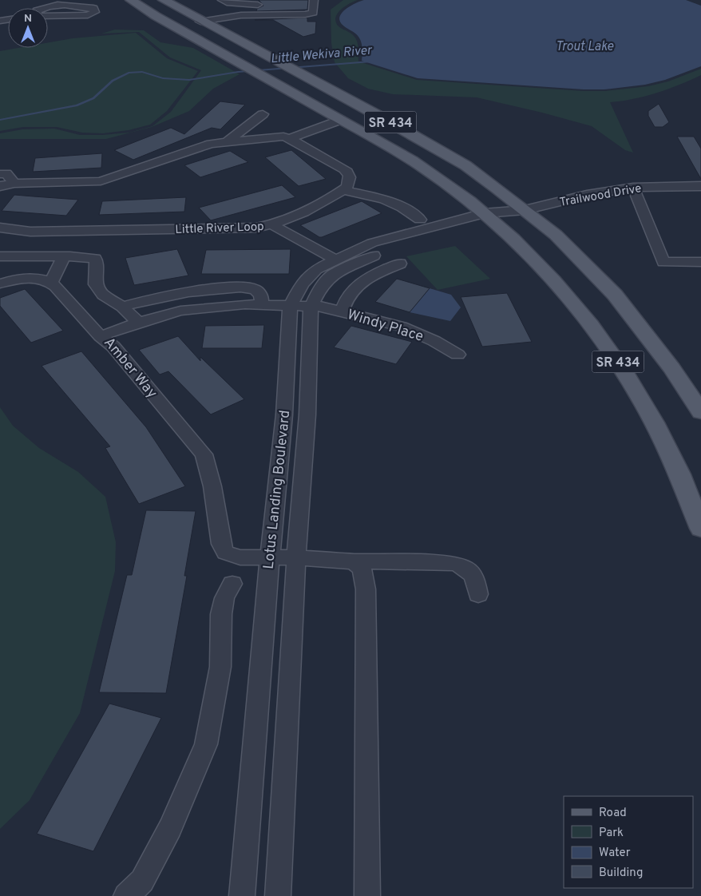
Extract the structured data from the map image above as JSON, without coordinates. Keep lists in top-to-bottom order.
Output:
{
  "streets": {
    "main road": ["SR 434"],
    "street": [
      "Trailwood Drive",
      "Little River Loop",
      "Windy Place",
      "Amber Way",
      "Lotus Landing Boulevard"
    ]
  },
  "crossings": [
    ["SR 434", "Trailwood Drive"],
    ["SR 434", "Lotus Landing Boulevard"],
    ["Trailwood Drive", "Lotus Landing Boulevard"],
    ["Windy Place", "Amber Way"],
    ["Windy Place", "Lotus Landing Boulevard"],
    ["Amber Way", "Lotus Landing Boulevard"]
  ],
  "water": ["Trout Lake", "Little Wekiva River"],
  "legend": [
    "Road",
    "Park",
    "Water",
    "Building"
  ],
  "north": "top"
}
